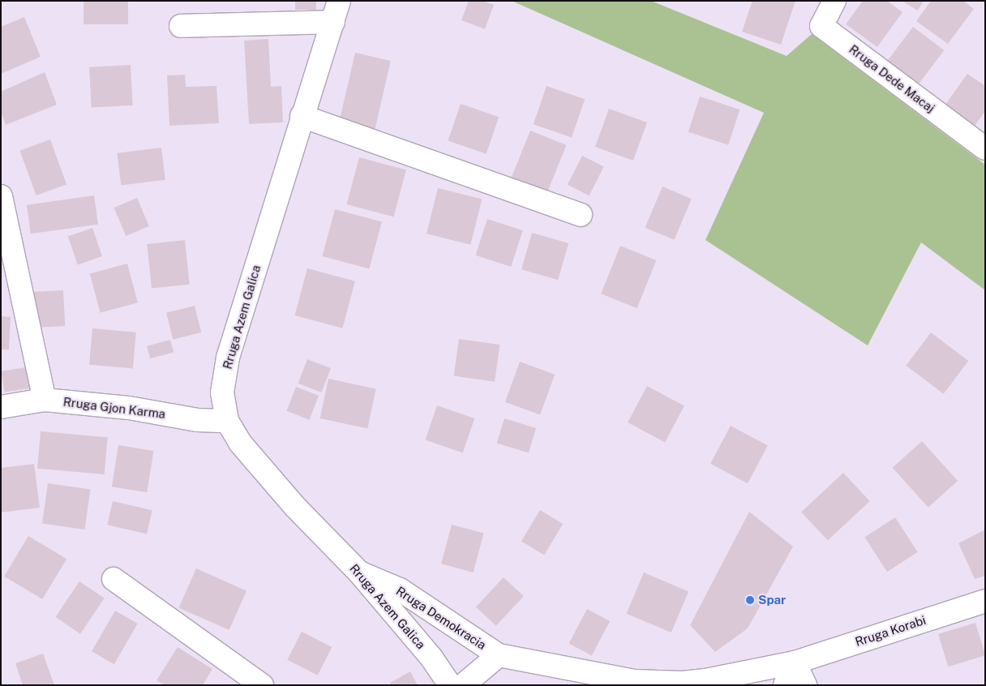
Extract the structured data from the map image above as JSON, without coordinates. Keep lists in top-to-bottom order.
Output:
{
  "streets": {
    "street": [
      "Rruga Dede Macaj",
      "Rruga Azem Galica",
      "Rruga Gjon Karma",
      "Rruga Demokracia",
      "Rruga Korabi"
    ]
  },
  "crossings": [
    ["Rruga Azem Galica", "Rruga Gjon Karma"],
    ["Rruga Azem Galica", "Rruga Demokracia"],
    ["Rruga Demokracia", "Rruga Korabi"]
  ],
  "places": ["Spar"]
}
